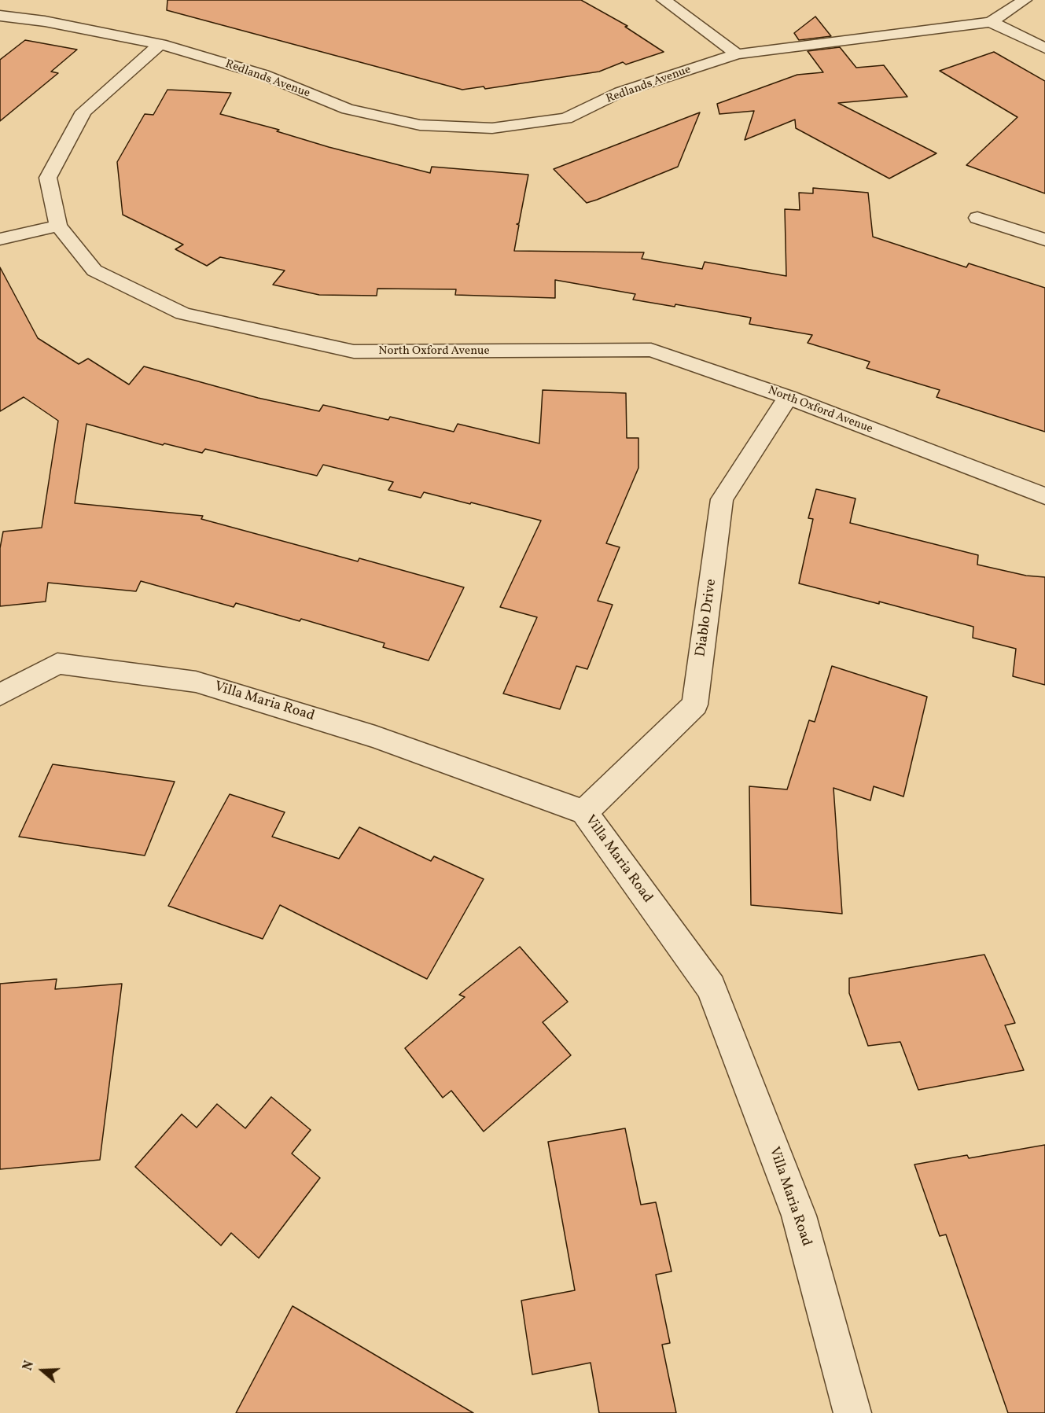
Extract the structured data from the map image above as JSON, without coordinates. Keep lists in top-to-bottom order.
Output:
{
  "streets": {
    "street": [
      "Redlands Avenue",
      "North Oxford Avenue",
      "Diablo Drive",
      "Villa Maria Road"
    ]
  },
  "crossings": [
    ["Redlands Avenue", "North Oxford Avenue"],
    ["North Oxford Avenue", "Diablo Drive"],
    ["Diablo Drive", "Villa Maria Road"]
  ],
  "north": "left"
}
